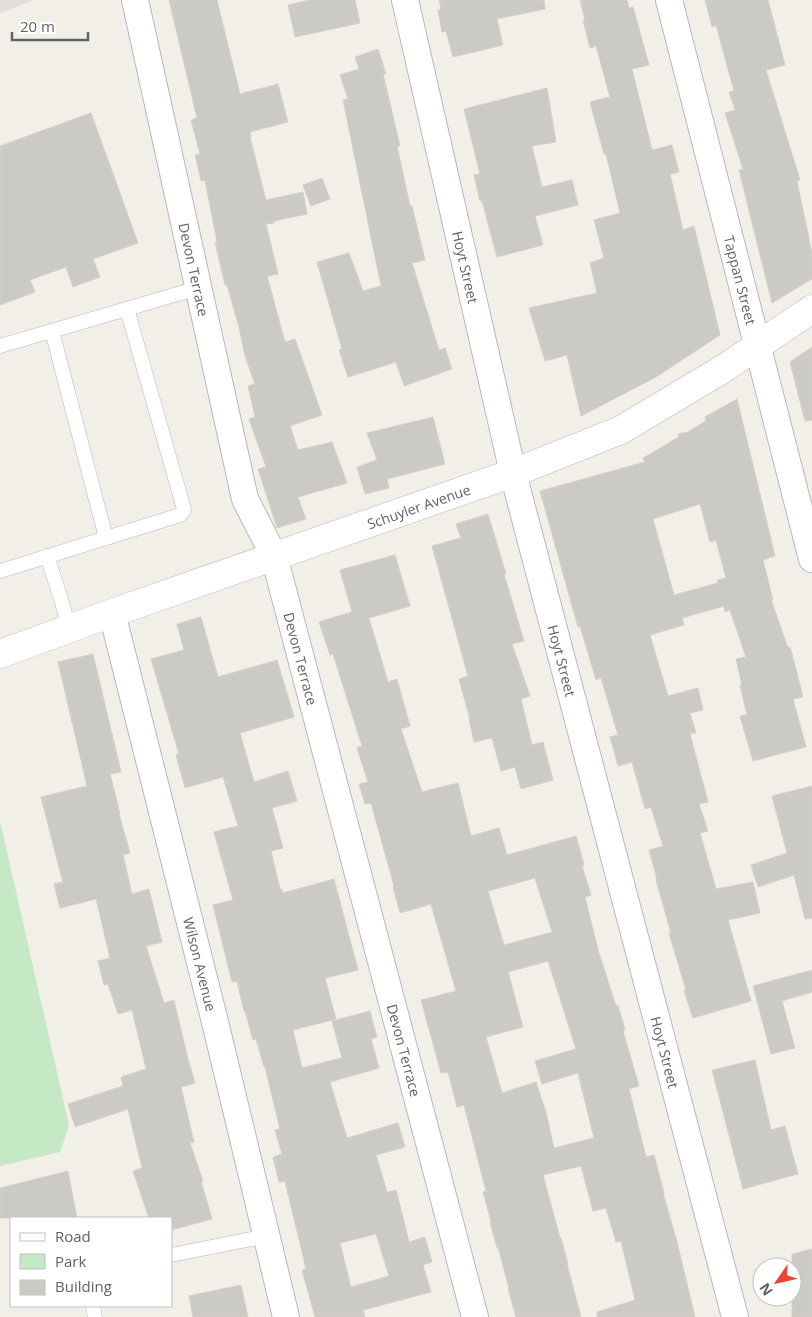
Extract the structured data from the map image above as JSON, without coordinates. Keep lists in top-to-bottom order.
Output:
{
  "streets": {
    "main road": ["Schuyler Avenue"],
    "street": [
      "Hoyt Street",
      "Devon Terrace",
      "Tappan Street",
      "Wilson Avenue"
    ]
  },
  "crossings": [
    ["Hoyt Street", "Schuyler Avenue"],
    ["Devon Terrace", "Schuyler Avenue"],
    ["Tappan Street", "Schuyler Avenue"],
    ["Schuyler Avenue", "Wilson Avenue"]
  ],
  "legend": ["Road", "Park", "Building"],
  "scale_bar": "20 m",
  "north": "bottom left"
}
